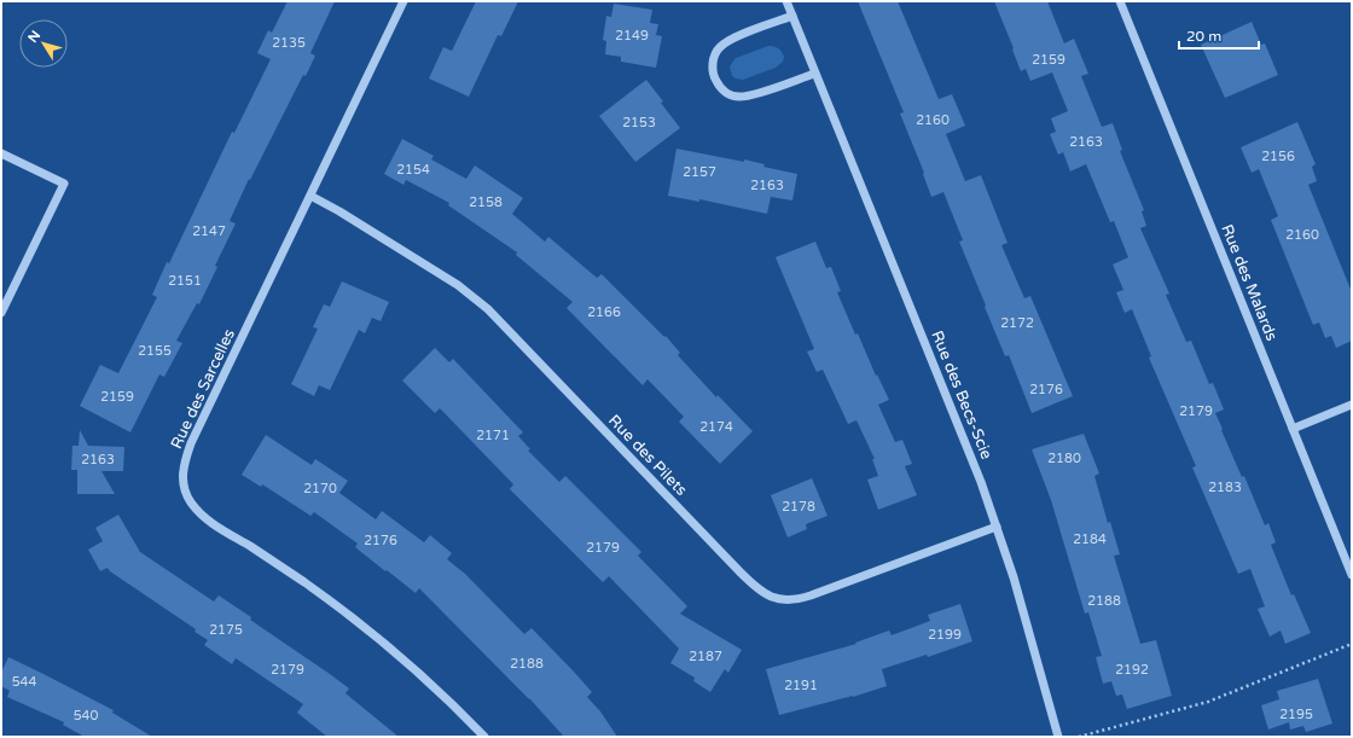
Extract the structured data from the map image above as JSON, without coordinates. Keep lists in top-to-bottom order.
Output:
{
  "streets": {
    "street": [
      "Rue des Malards",
      "Rue des Sarcelles",
      "Rue des Becs-Scie",
      "Rue des Pilets"
    ]
  },
  "crossings": [
    ["Rue des Sarcelles", "Rue des Pilets"],
    ["Rue des Becs-Scie", "Rue des Pilets"]
  ],
  "house_numbers": [
    "2149",
    "2135",
    "2159",
    "2160",
    "2153",
    "2163",
    "2156",
    "2154",
    "2157",
    "2163",
    "2158",
    "2147",
    "2160",
    "2151",
    "2166",
    "2172",
    "2155",
    "2176",
    "2159",
    "2179",
    "2174",
    "2171",
    "2180",
    "2163",
    "2183",
    "2170",
    "2178",
    "2184",
    "2176",
    "2179",
    "2188",
    "2175",
    "2199",
    "2187",
    "2188",
    "2179",
    "2192",
    "544",
    "2191",
    "2195",
    "540"
  ],
  "scale_bar": "20 m",
  "north": "top left"
}
